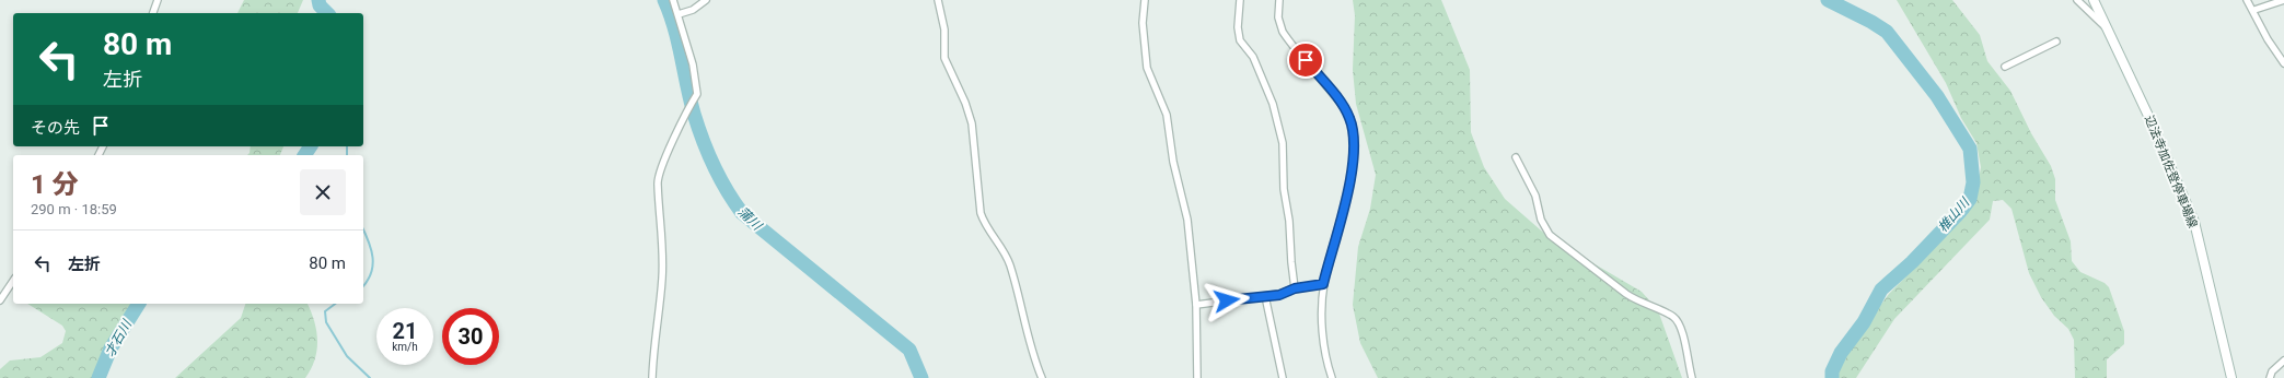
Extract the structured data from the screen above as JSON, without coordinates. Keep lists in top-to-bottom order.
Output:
{
  "streets": {
    "main road": ["辺法寺加佐登停車場線"]
  },
  "water": ["椎山川", "蒲川", "才石川"],
  "page": {
    "turn": ["80 m", "左折"],
    "then": "その先",
    "heading": ["1 分", "290 m · 18:59"],
    "list": [
      {
        "name": "左折",
        "value": "80 m"
      }
    ],
    "speed": "21 km/h",
    "limit": "30"
  }
}
